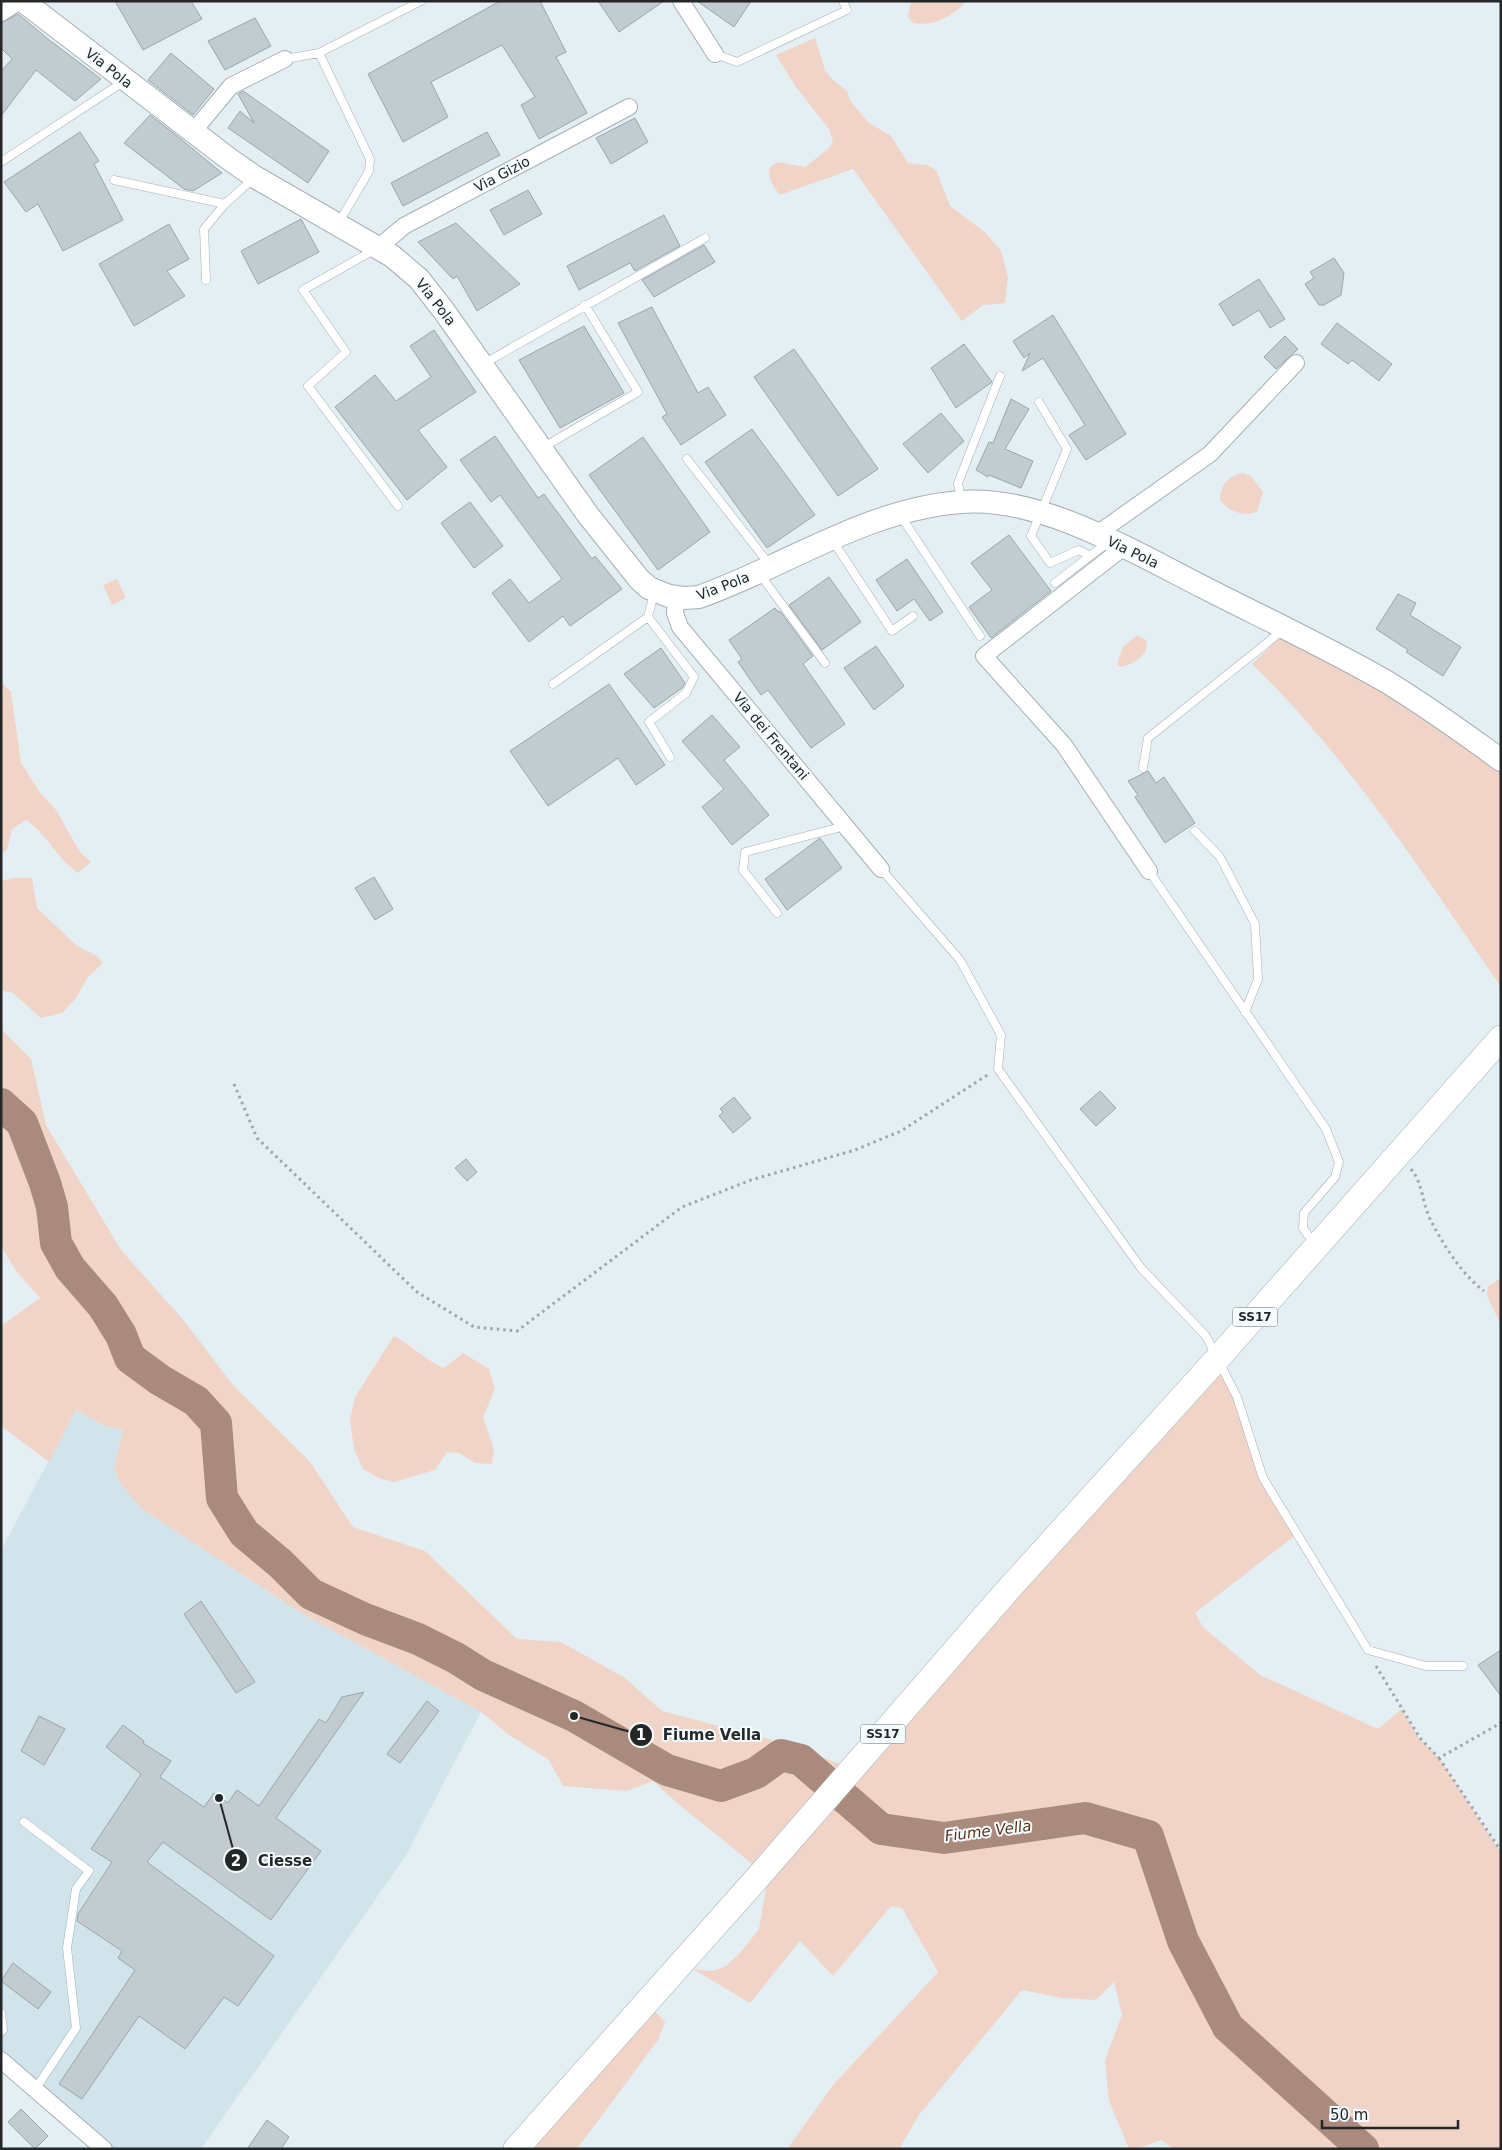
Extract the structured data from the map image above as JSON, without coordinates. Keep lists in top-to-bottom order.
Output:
{
  "streets": {
    "main road": ["SS17"],
    "street": ["Via Pola", "Via Gizio", "Via dei Frentani"]
  },
  "crossings": [
    ["Via Pola", "Via Gizio"],
    ["Via Pola", "Via dei Frentani"]
  ],
  "water": ["Fiume Vella"],
  "places": ["Fiume Vella", "Ciesse"],
  "scale_bar": "50 m"
}
